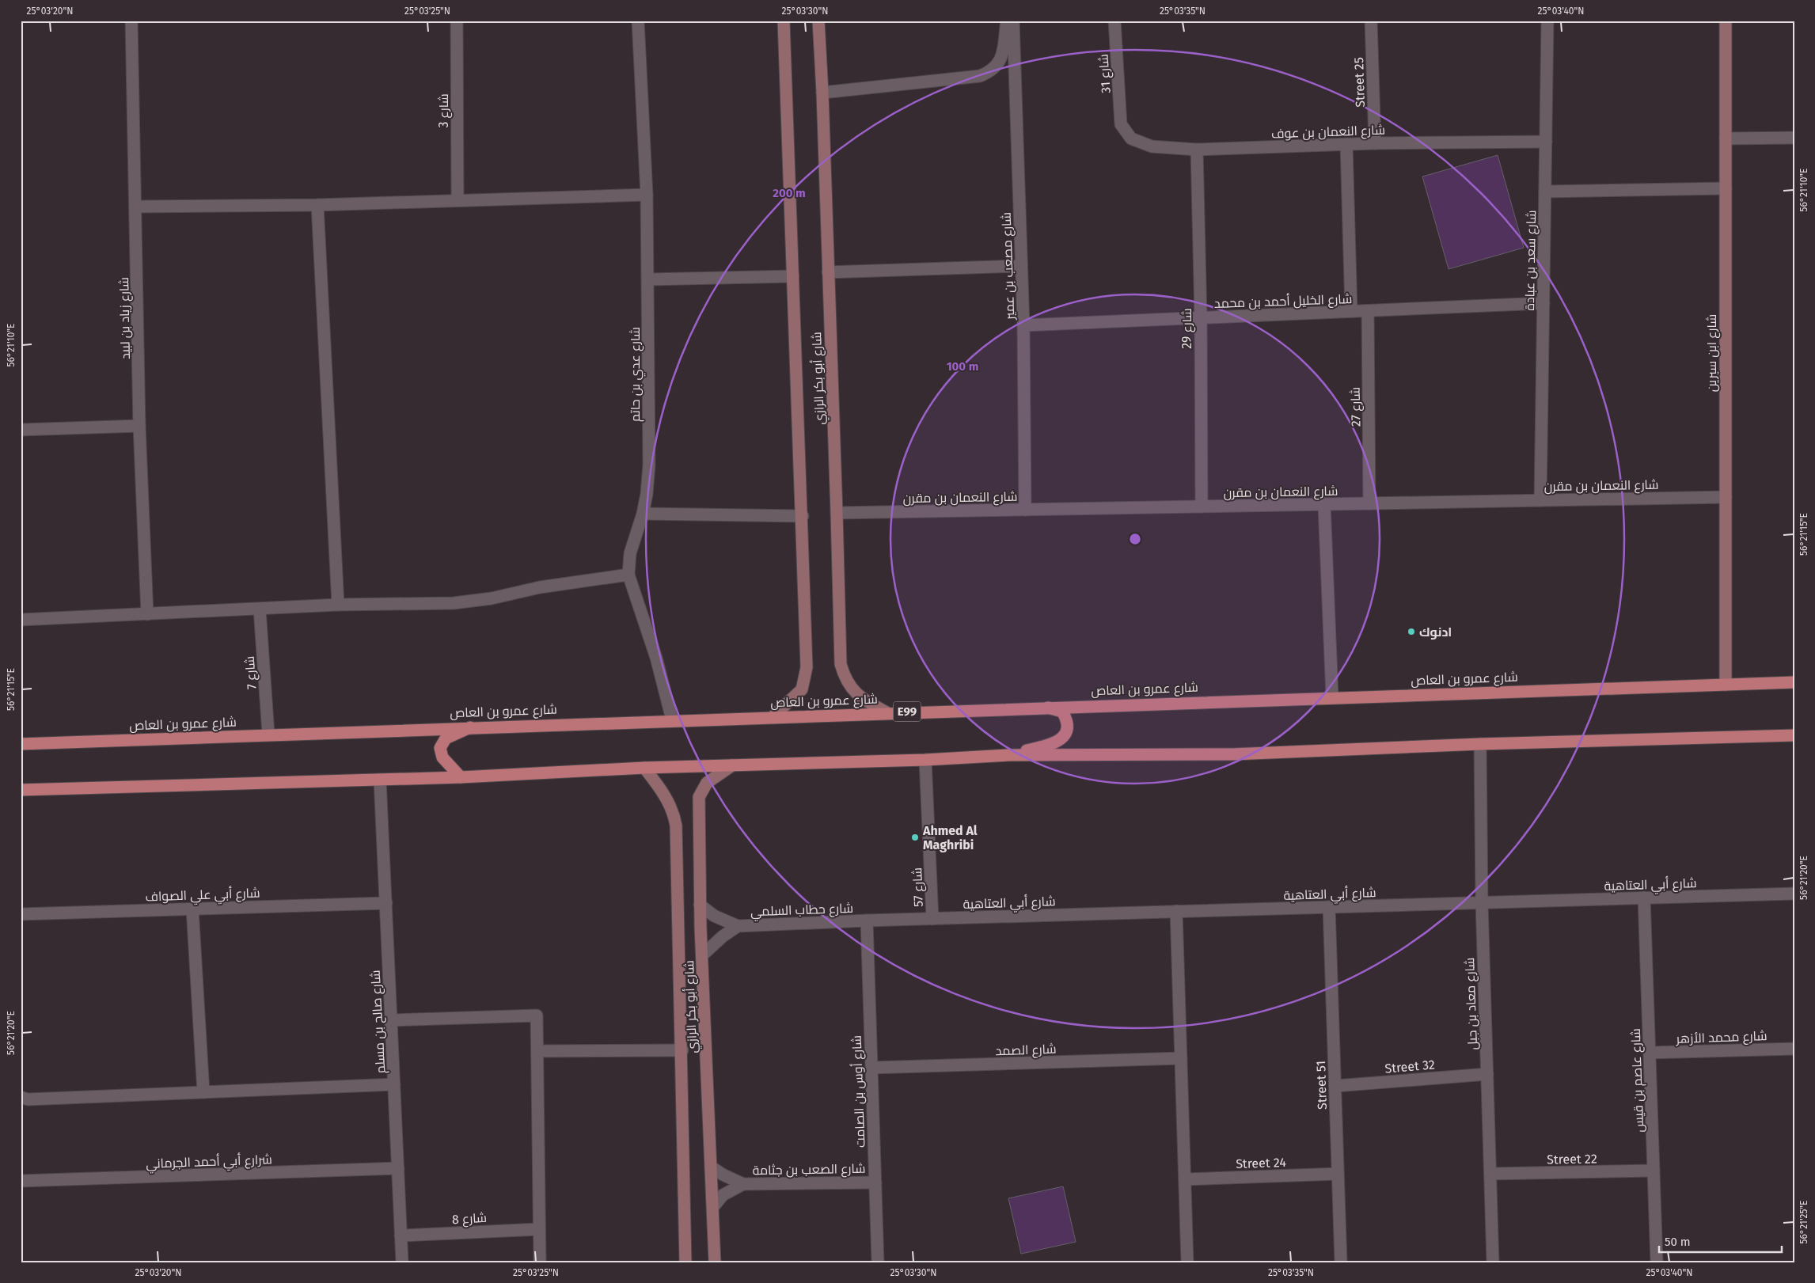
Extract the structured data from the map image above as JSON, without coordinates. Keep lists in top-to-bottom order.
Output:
{
  "streets": {
    "main road": ["شارع عمرو بن العاص", "E99"],
    "street": [
      "شارع 31",
      "Street 25",
      "شارع 3",
      "شارع النعمان بن عوف",
      "شارع سعد بن عبادة",
      "شارع مصعب بن عمير",
      "شارع الخليل أحمد بن محمد",
      "شارع زياد بن لبيد",
      "شارع 29",
      "شارع ابن سيرين",
      "شارع عدي بن حاتم",
      "شارع أبو بكر الرازي",
      "شارع 27",
      "شارع النعمان بن مقرن",
      "شارع 7",
      "شارع أبي العتاهية",
      "شارع 57",
      "شارع أبي علي الصواف",
      "شارع حطاب السلمي",
      "شارع معاد بن جبل",
      "شارع صالح بن مسلم",
      "شارع محمد اﻷزهر",
      "شارع الصمد",
      "Street 32",
      "شارع عاصم بن قيس",
      "Street 51",
      "شارع أوس بن الصامت",
      "Street 22",
      "شرارع أبي أحمد الجرماني",
      "Street 24",
      "شارع الصعب بن جثامة",
      "شارع 8"
    ]
  },
  "crossings": [
    ["شارع 31", "شارع النعمان بن عوف"],
    ["Street 25", "شارع النعمان بن عوف"],
    ["شارع النعمان بن عوف", "شارع سعد بن عبادة"],
    ["شارع النعمان بن عوف", "شارع 29"],
    ["شارع سعد بن عبادة", "شارع الخليل أحمد بن محمد"],
    ["شارع سعد بن عبادة", "شارع النعمان بن مقرن"],
    ["شارع مصعب بن عمير", "شارع الخليل أحمد بن محمد"],
    ["شارع مصعب بن عمير", "شارع النعمان بن مقرن"],
    ["شارع الخليل أحمد بن محمد", "شارع 29"],
    ["شارع الخليل أحمد بن محمد", "شارع 27"],
    ["شارع 29", "شارع النعمان بن مقرن"],
    ["شارع ابن سيرين", "شارع النعمان بن مقرن"],
    ["شارع ابن سيرين", "شارع عمرو بن العاص"],
    ["شارع عدي بن حاتم", "شارع عمرو بن العاص"],
    ["شارع أبو بكر الرازي", "شارع النعمان بن مقرن"],
    ["شارع أبو بكر الرازي", "شارع عمرو بن العاص"],
    ["شارع 27", "شارع النعمان بن مقرن"],
    ["شارع 7", "شارع عمرو بن العاص"],
    ["شارع أبي العتاهية", "شارع 57"],
    ["شارع أبي العتاهية", "شارع حطاب السلمي"],
    ["شارع أبي العتاهية", "شارع معاد بن جبل"],
    ["شارع أبي العتاهية", "شارع عاصم بن قيس"],
    ["شارع أبي العتاهية", "Street 51"],
    ["شارع أبي العتاهية", "شارع أوس بن الصامت"],
    ["شارع أبي علي الصواف", "شارع صالح بن مسلم"],
    ["شارع حطاب السلمي", "شارع أوس بن الصامت"],
    ["شارع معاد بن جبل", "Street 32"],
    ["شارع معاد بن جبل", "Street 22"],
    ["شارع صالح بن مسلم", "شرارع أبي أحمد الجرماني"],
    ["شارع صالح بن مسلم", "شارع 8"],
    ["شارع محمد اﻷزهر", "شارع عاصم بن قيس"],
    ["شارع الصمد", "شارع أوس بن الصامت"],
    ["Street 32", "Street 51"],
    ["شارع عاصم بن قيس", "Street 22"],
    ["Street 51", "Street 24"],
    ["شارع أوس بن الصامت", "شارع الصعب بن جثامة"]
  ],
  "places": ["ادنوك", "Ahmed Al Maghribi"],
  "scale_bar": "50 m",
  "coordinates": [
    "25°03'20\"N",
    "25°03'25\"N",
    "25°03'30\"N",
    "25°03'35\"N",
    "25°03'40\"N",
    "56°21'10\"E",
    "56°21'15\"E",
    "56°21'20\"E",
    "56°21'25\"E"
  ],
  "rings": ["200 m", "100 m"]
}
